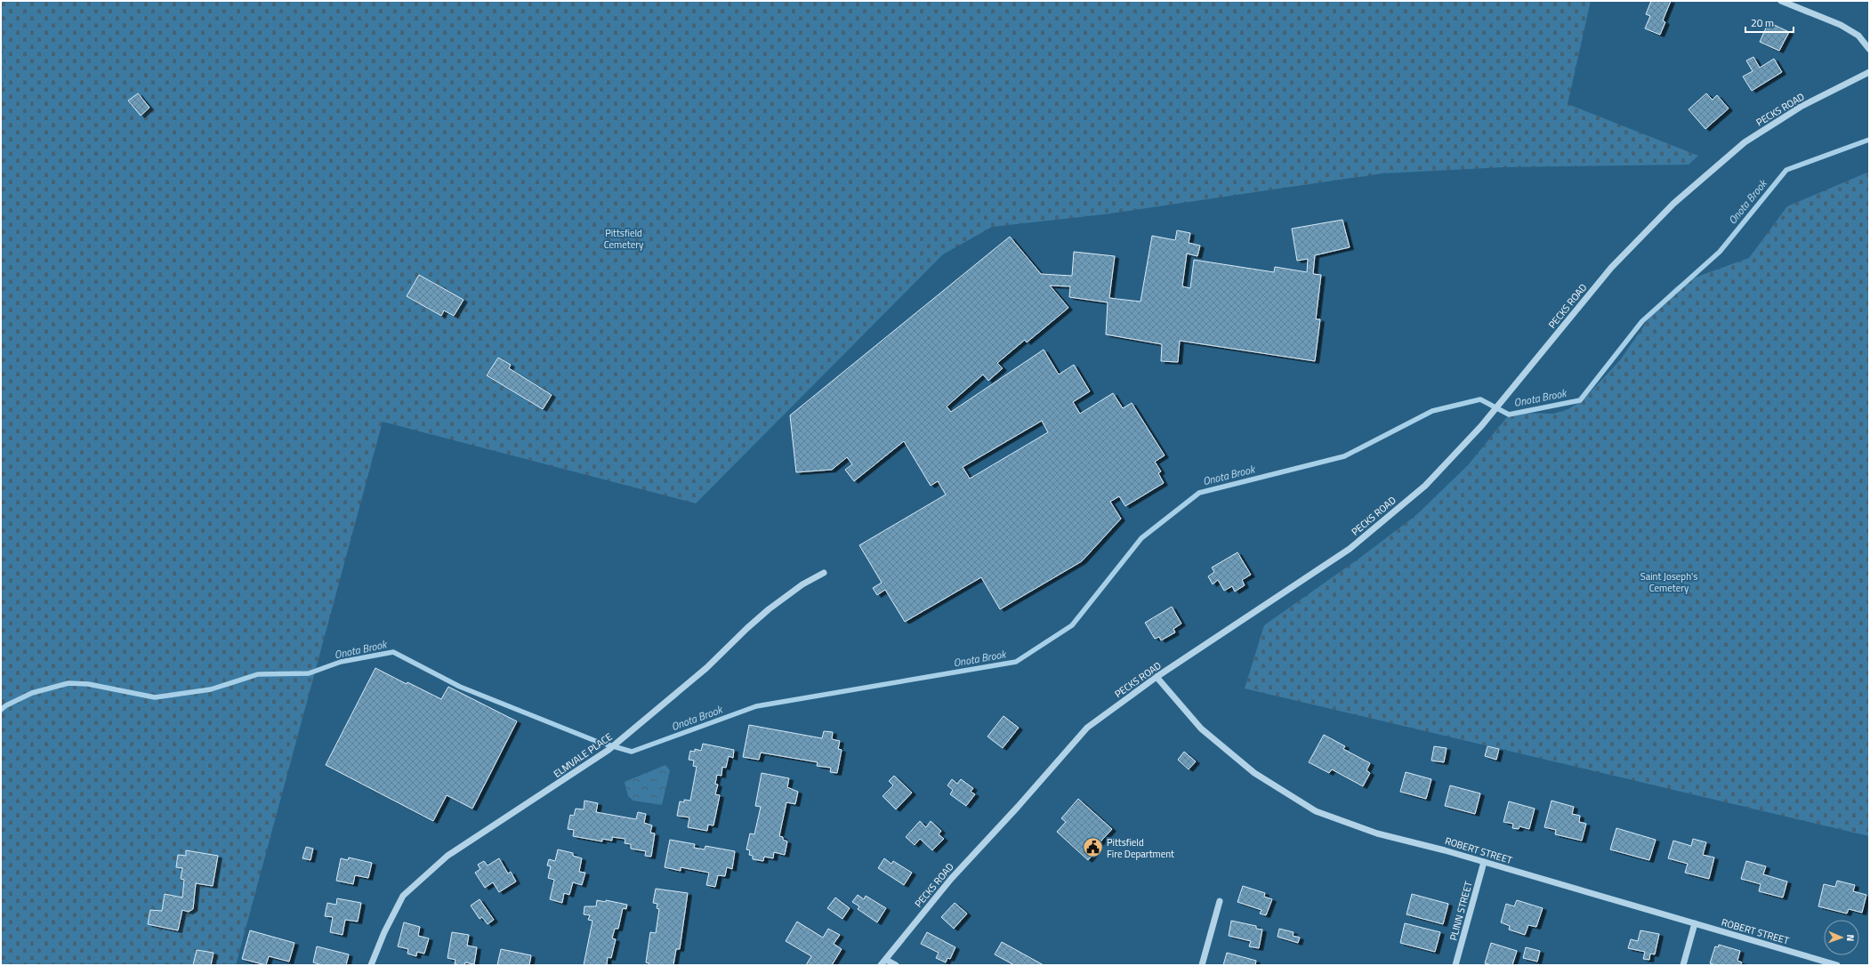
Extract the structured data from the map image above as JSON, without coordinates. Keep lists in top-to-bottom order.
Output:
{
  "streets": {
    "street": [
      "PECKS ROAD",
      "ELMVALE PLACE",
      "ROBERT STREET",
      "PLINN STREET"
    ]
  },
  "crossings": [
    ["PECKS ROAD", "ROBERT STREET"],
    ["ROBERT STREET", "PLINN STREET"]
  ],
  "water": ["Onota Brook"],
  "parks": ["Pittsfield Cemetery", "Saint Joseph's Cemetery"],
  "places": {
    "public building": ["Pittsfield Fire Department"]
  },
  "scale_bar": "20 m",
  "north": "right"
}
